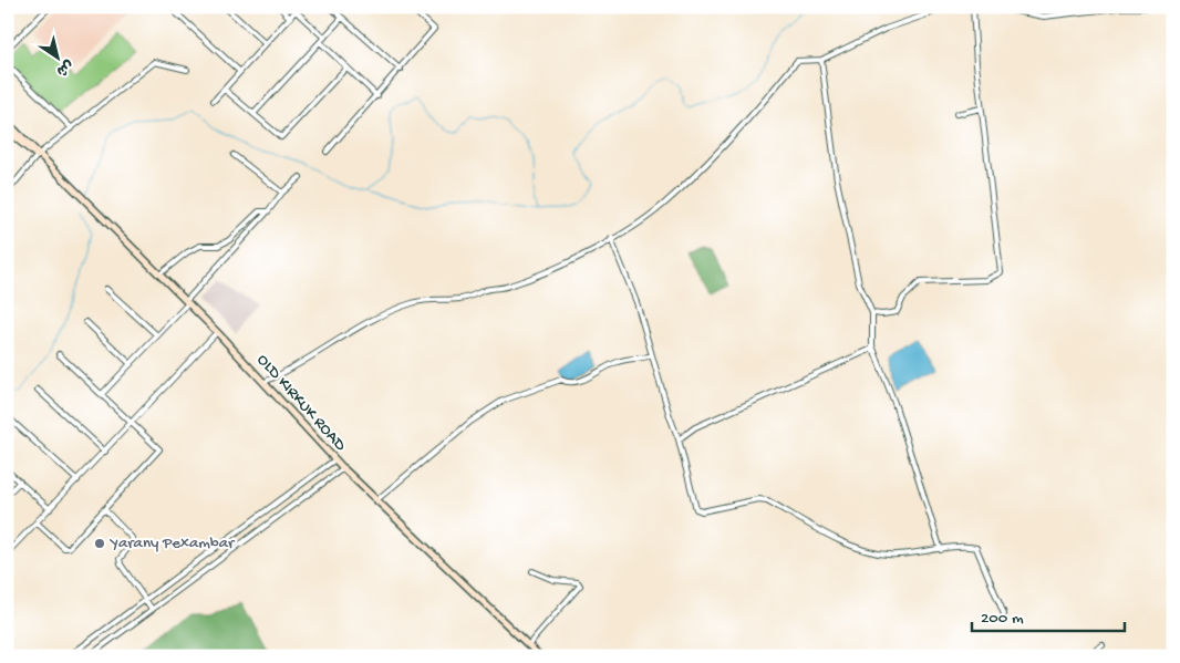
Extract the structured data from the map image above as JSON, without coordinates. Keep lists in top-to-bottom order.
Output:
{
  "streets": {
    "street": ["OLD KIRKUK ROAD"]
  },
  "places": ["Yarany Pexambar"],
  "scale_bar": "200 m",
  "north": "bottom right"
}
